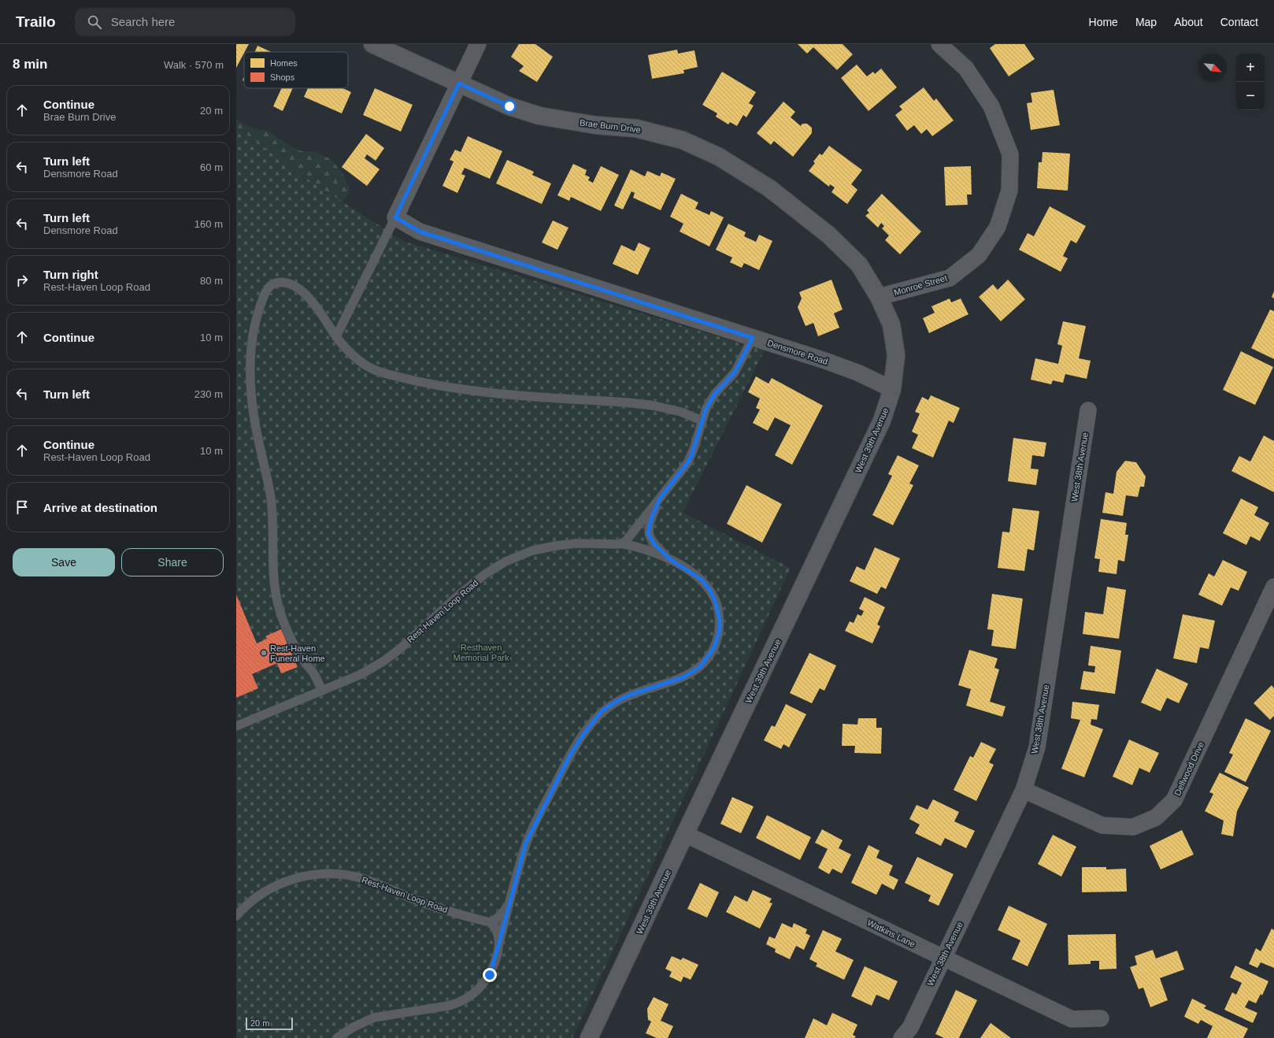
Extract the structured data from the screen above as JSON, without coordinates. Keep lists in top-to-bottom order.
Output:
{
  "streets": {
    "street": [
      "Brae Burn Drive",
      "Monroe Street",
      "Densmore Road",
      "West 39th Avenue",
      "West 38th Avenue",
      "Dellwood Drive",
      "Watkins Lane"
    ],
    "lane": ["Rest-Haven Loop Road"]
  },
  "crossings": [
    ["Brae Burn Drive", "Monroe Street"],
    ["Brae Burn Drive", "West 39th Avenue"],
    ["Monroe Street", "West 39th Avenue"],
    ["Densmore Road", "West 39th Avenue"],
    ["West 39th Avenue", "Watkins Lane"],
    ["West 38th Avenue", "Dellwood Drive"],
    ["West 38th Avenue", "Watkins Lane"]
  ],
  "parks": ["Resthaven Memorial Park"],
  "places": ["Rest-Haven Funeral Home"],
  "legend": ["Homes", "Shops"],
  "scale_bar": "20 m",
  "north": "bottom right",
  "page": {
    "header": "Trailo",
    "search": "Search here",
    "nav": [
      "Home",
      "Map",
      "About",
      "Contact"
    ],
    "heading": ["8 min", "Walk · 570 m"],
    "map_buttons": ["+", "−"],
    "list": [
      ["Continue", "Brae Burn Drive", "20 m"],
      ["Turn left", "Densmore Road", "60 m"],
      ["Turn left", "Densmore Road", "160 m"],
      ["Turn right", "Rest-Haven Loop Road", "80 m"],
      ["Continue", "10 m"],
      ["Turn left", "230 m"],
      ["Continue", "Rest-Haven Loop Road", "10 m"],
      "Arrive at destination"
    ],
    "buttons": ["Save", "Share"],
    "scale": "20 m"
  }
}
